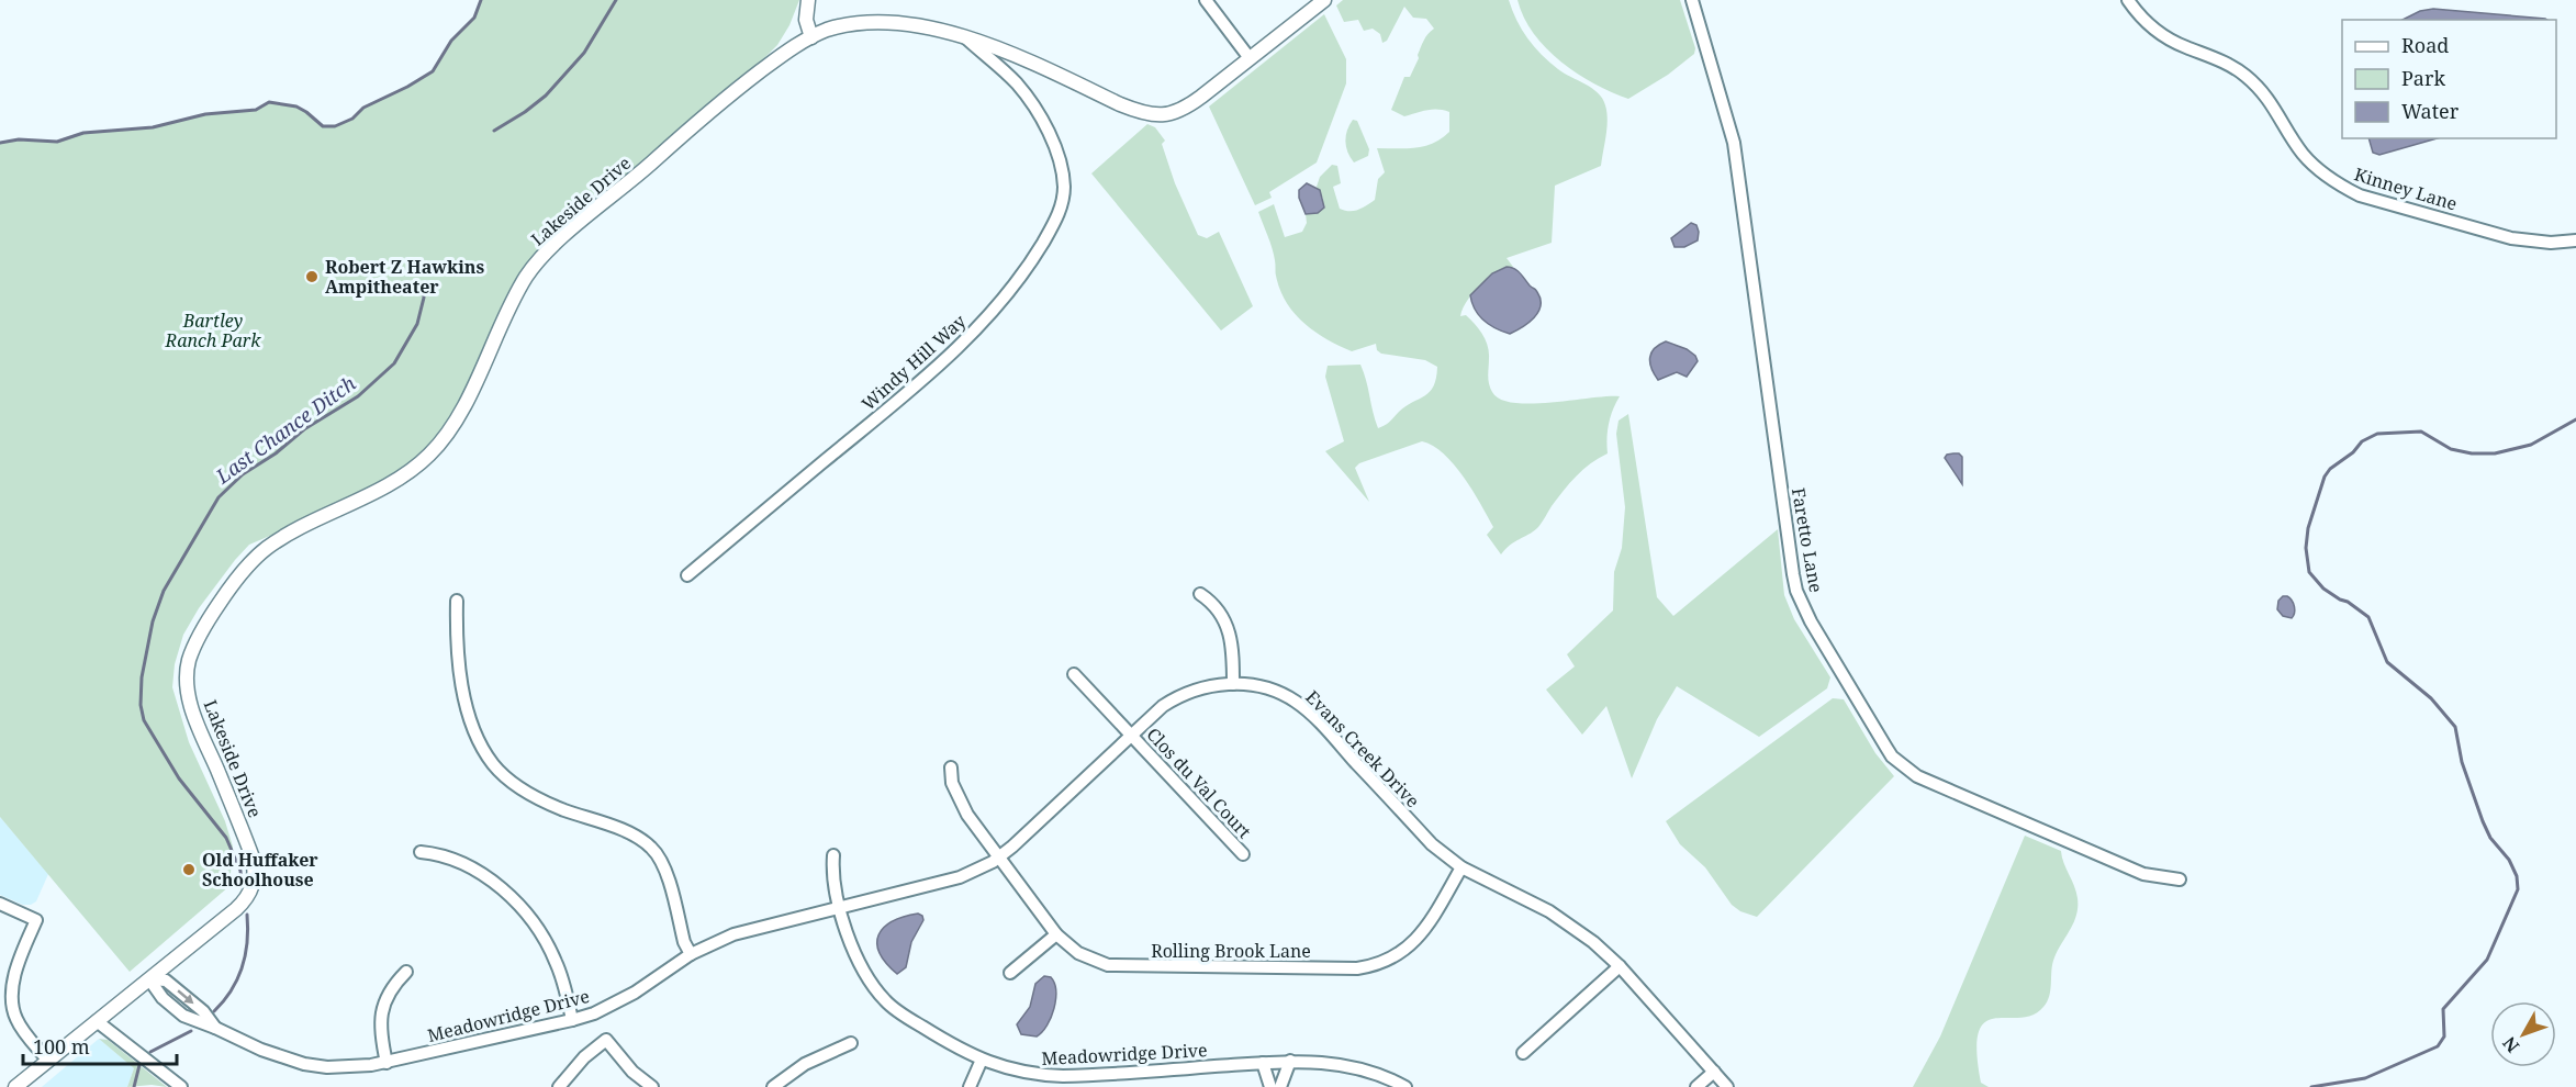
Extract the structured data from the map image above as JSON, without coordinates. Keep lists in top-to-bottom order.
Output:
{
  "streets": {
    "street": [
      "Kinney Lane",
      "Lakeside Drive",
      "Windy Hill Way",
      "Faretto Lane",
      "Evans Creek Drive",
      "Clos du Val Court",
      "Rolling Brook Lane",
      "Meadowridge Drive"
    ]
  },
  "crossings": [
    ["Lakeside Drive", "Windy Hill Way"],
    ["Lakeside Drive", "Meadowridge Drive"],
    ["Evans Creek Drive", "Clos du Val Court"],
    ["Evans Creek Drive", "Rolling Brook Lane"],
    ["Evans Creek Drive", "Meadowridge Drive"]
  ],
  "water": ["Last Chance Ditch"],
  "parks": ["Bartley Ranch Park"],
  "places": ["Robert Z Hawkins Ampitheater", "Old Huffaker Schoolhouse"],
  "legend": ["Road", "Park", "Water"],
  "scale_bar": "100 m",
  "north": "bottom left"
}
